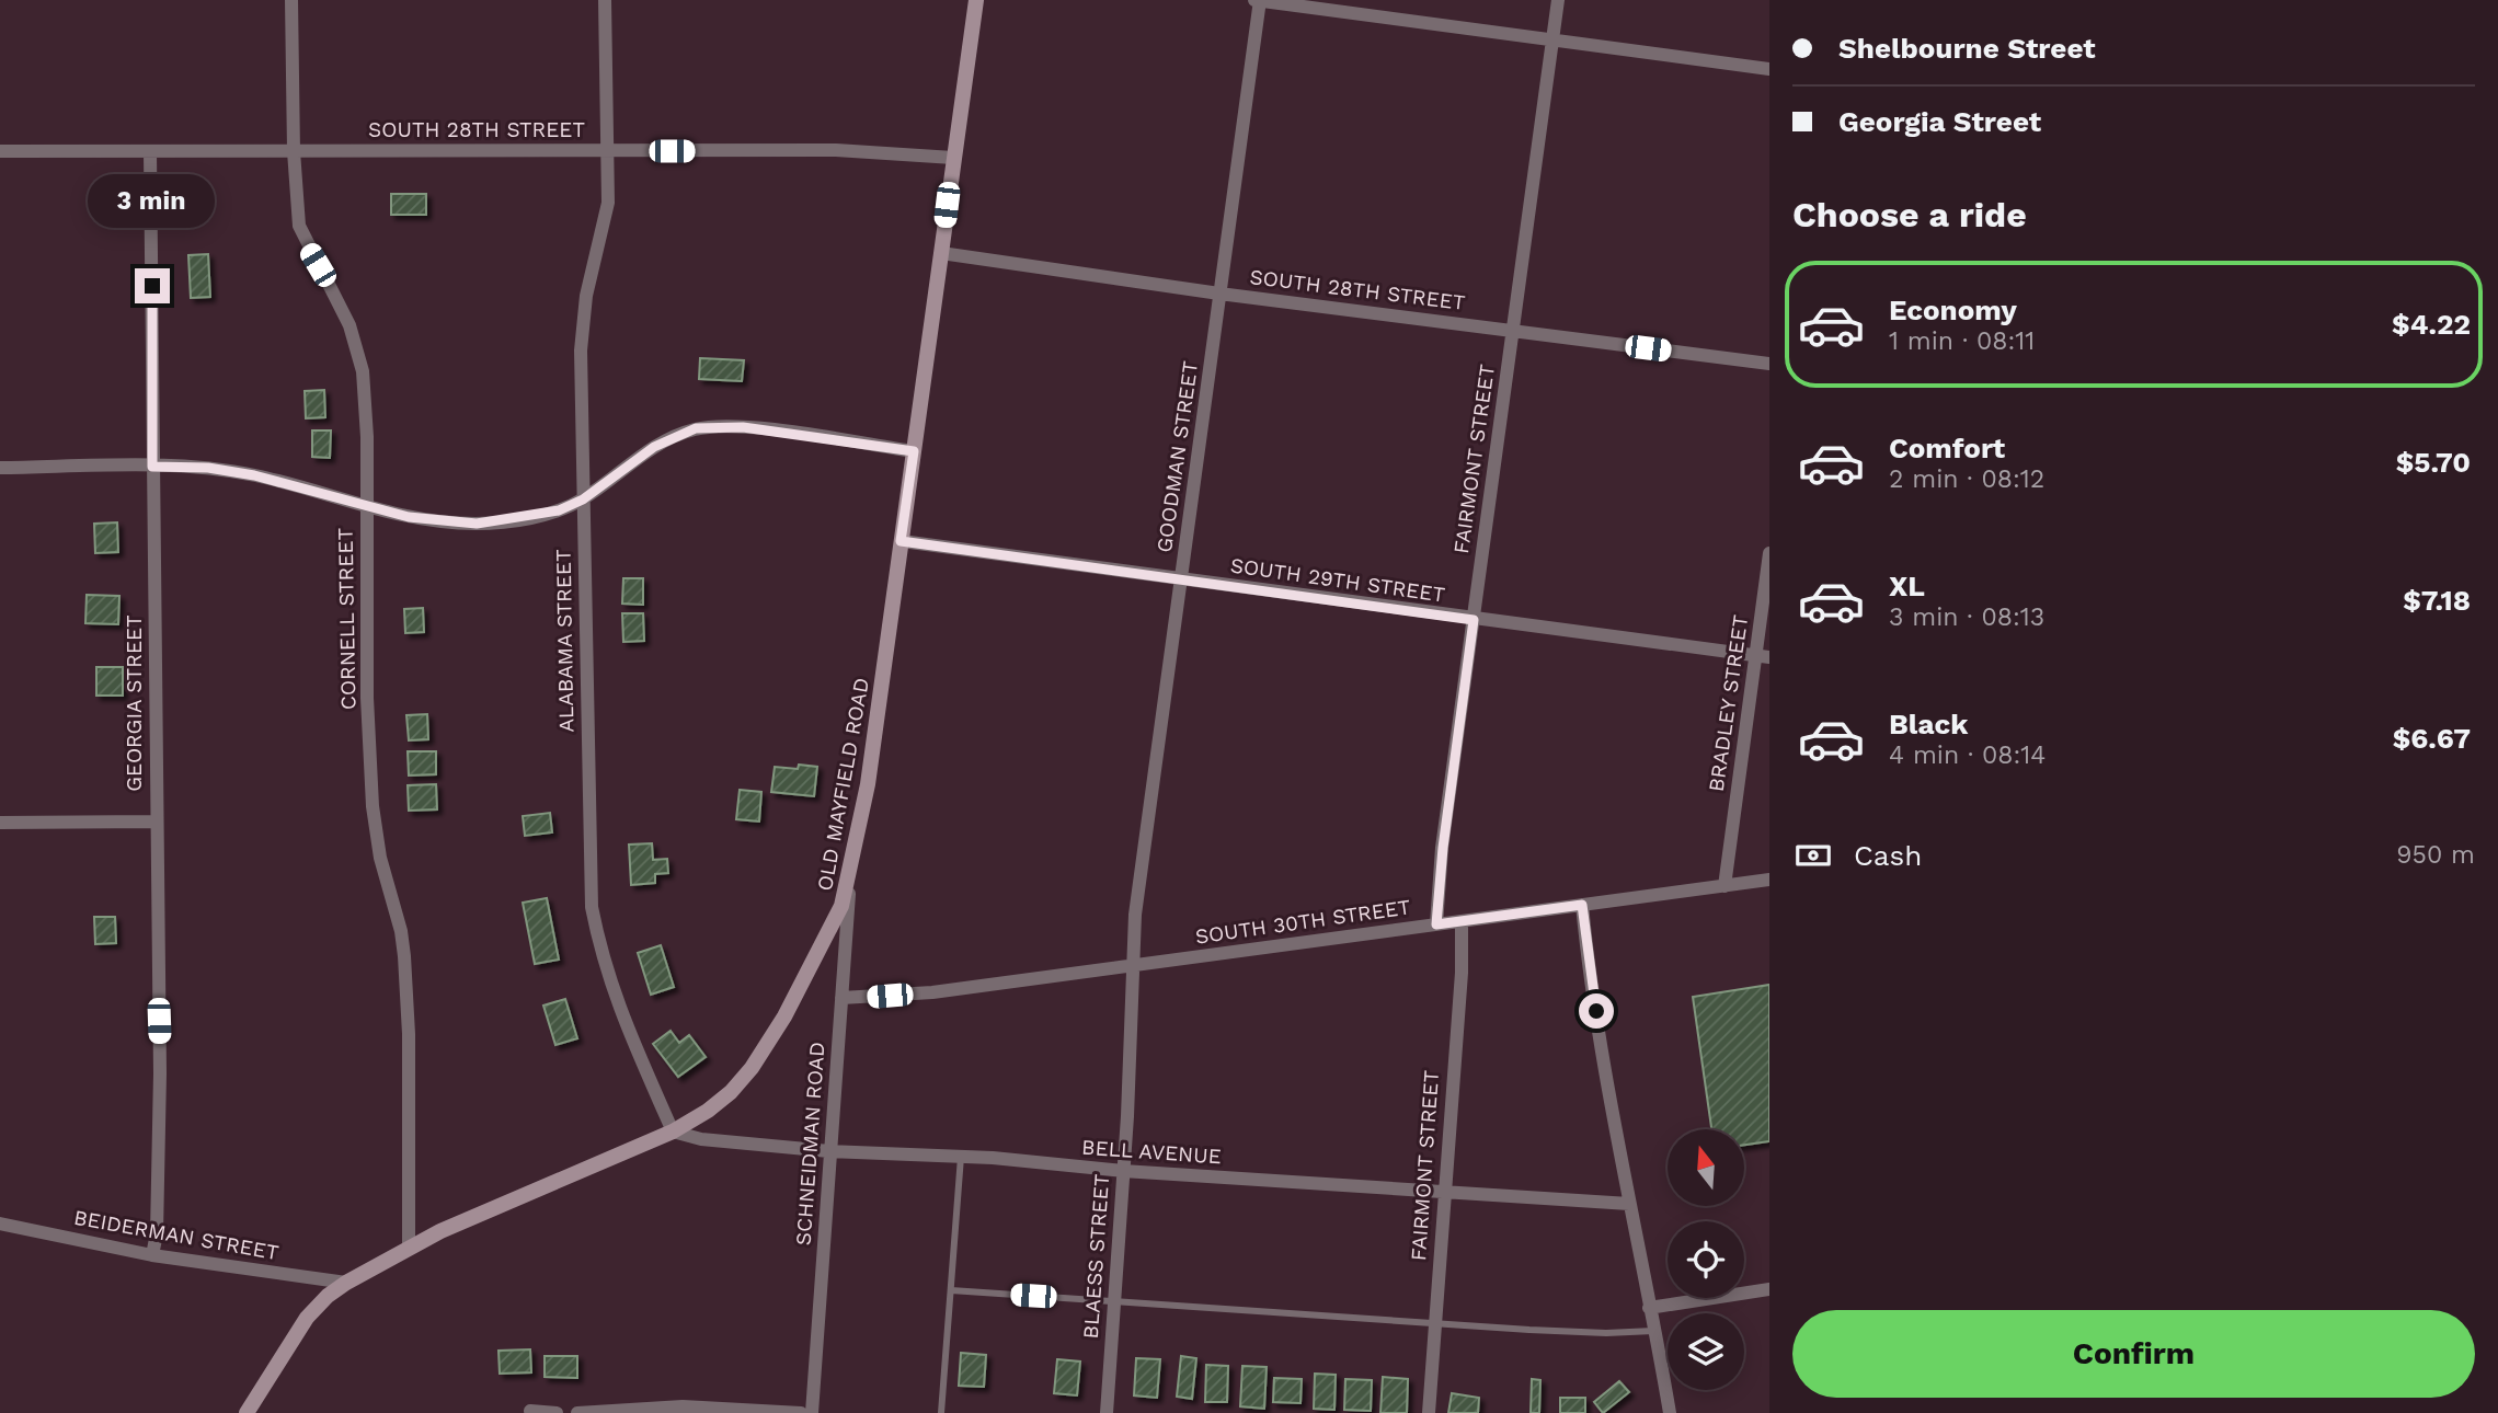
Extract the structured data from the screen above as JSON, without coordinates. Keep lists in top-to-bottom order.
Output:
{
  "streets": {
    "main road": ["OLD MAYFIELD ROAD"],
    "street": [
      "SOUTH 28TH STREET",
      "GOODMAN STREET",
      "FAIRMONT STREET",
      "SOUTH 29TH STREET",
      "CORNELL STREET",
      "ALABAMA STREET",
      "GEORGIA STREET",
      "BRADLEY STREET",
      "SOUTH 30TH STREET",
      "SCHNEIDMAN ROAD",
      "BELL AVENUE",
      "BEIDERMAN STREET",
      "BLAESS STREET"
    ]
  },
  "crossings": [
    ["SOUTH 28TH STREET", "GOODMAN STREET"],
    ["SOUTH 28TH STREET", "FAIRMONT STREET"],
    ["SOUTH 28TH STREET", "CORNELL STREET"],
    ["SOUTH 28TH STREET", "ALABAMA STREET"],
    ["SOUTH 28TH STREET", "GEORGIA STREET"],
    ["SOUTH 28TH STREET", "OLD MAYFIELD ROAD"],
    ["GOODMAN STREET", "SOUTH 29TH STREET"],
    ["GOODMAN STREET", "SOUTH 30TH STREET"],
    ["GOODMAN STREET", "BLAESS STREET"],
    ["FAIRMONT STREET", "SOUTH 29TH STREET"],
    ["FAIRMONT STREET", "SOUTH 30TH STREET"],
    ["FAIRMONT STREET", "BELL AVENUE"],
    ["SOUTH 29TH STREET", "BRADLEY STREET"],
    ["SOUTH 29TH STREET", "OLD MAYFIELD ROAD"],
    ["CORNELL STREET", "OLD MAYFIELD ROAD"],
    ["ALABAMA STREET", "OLD MAYFIELD ROAD"],
    ["ALABAMA STREET", "BELL AVENUE"],
    ["GEORGIA STREET", "BEIDERMAN STREET"],
    ["BRADLEY STREET", "SOUTH 30TH STREET"],
    ["OLD MAYFIELD ROAD", "SCHNEIDMAN ROAD"],
    ["OLD MAYFIELD ROAD", "BELL AVENUE"],
    ["OLD MAYFIELD ROAD", "BEIDERMAN STREET"],
    ["SOUTH 30TH STREET", "SCHNEIDMAN ROAD"],
    ["SOUTH 30TH STREET", "BLAESS STREET"],
    ["SCHNEIDMAN ROAD", "BELL AVENUE"],
    ["BELL AVENUE", "BLAESS STREET"]
  ],
  "north": "top",
  "page": {
    "banner": ["Shelbourne Street", "Georgia Street"],
    "heading": "Choose a ride",
    "bubble": "3 min",
    "list": [
      {
        "name": "Economy",
        "note": "1 min · 08:11",
        "value": "$4.22"
      },
      {
        "name": "Comfort",
        "note": "2 min · 08:12",
        "value": "$5.70"
      },
      {
        "name": "XL",
        "note": "3 min · 08:13",
        "value": "$7.18"
      },
      {
        "name": "Black",
        "note": "4 min · 08:14",
        "value": "$6.67"
      }
    ],
    "pay": ["Cash", "950 m"],
    "buttons": "Confirm"
  }
}
